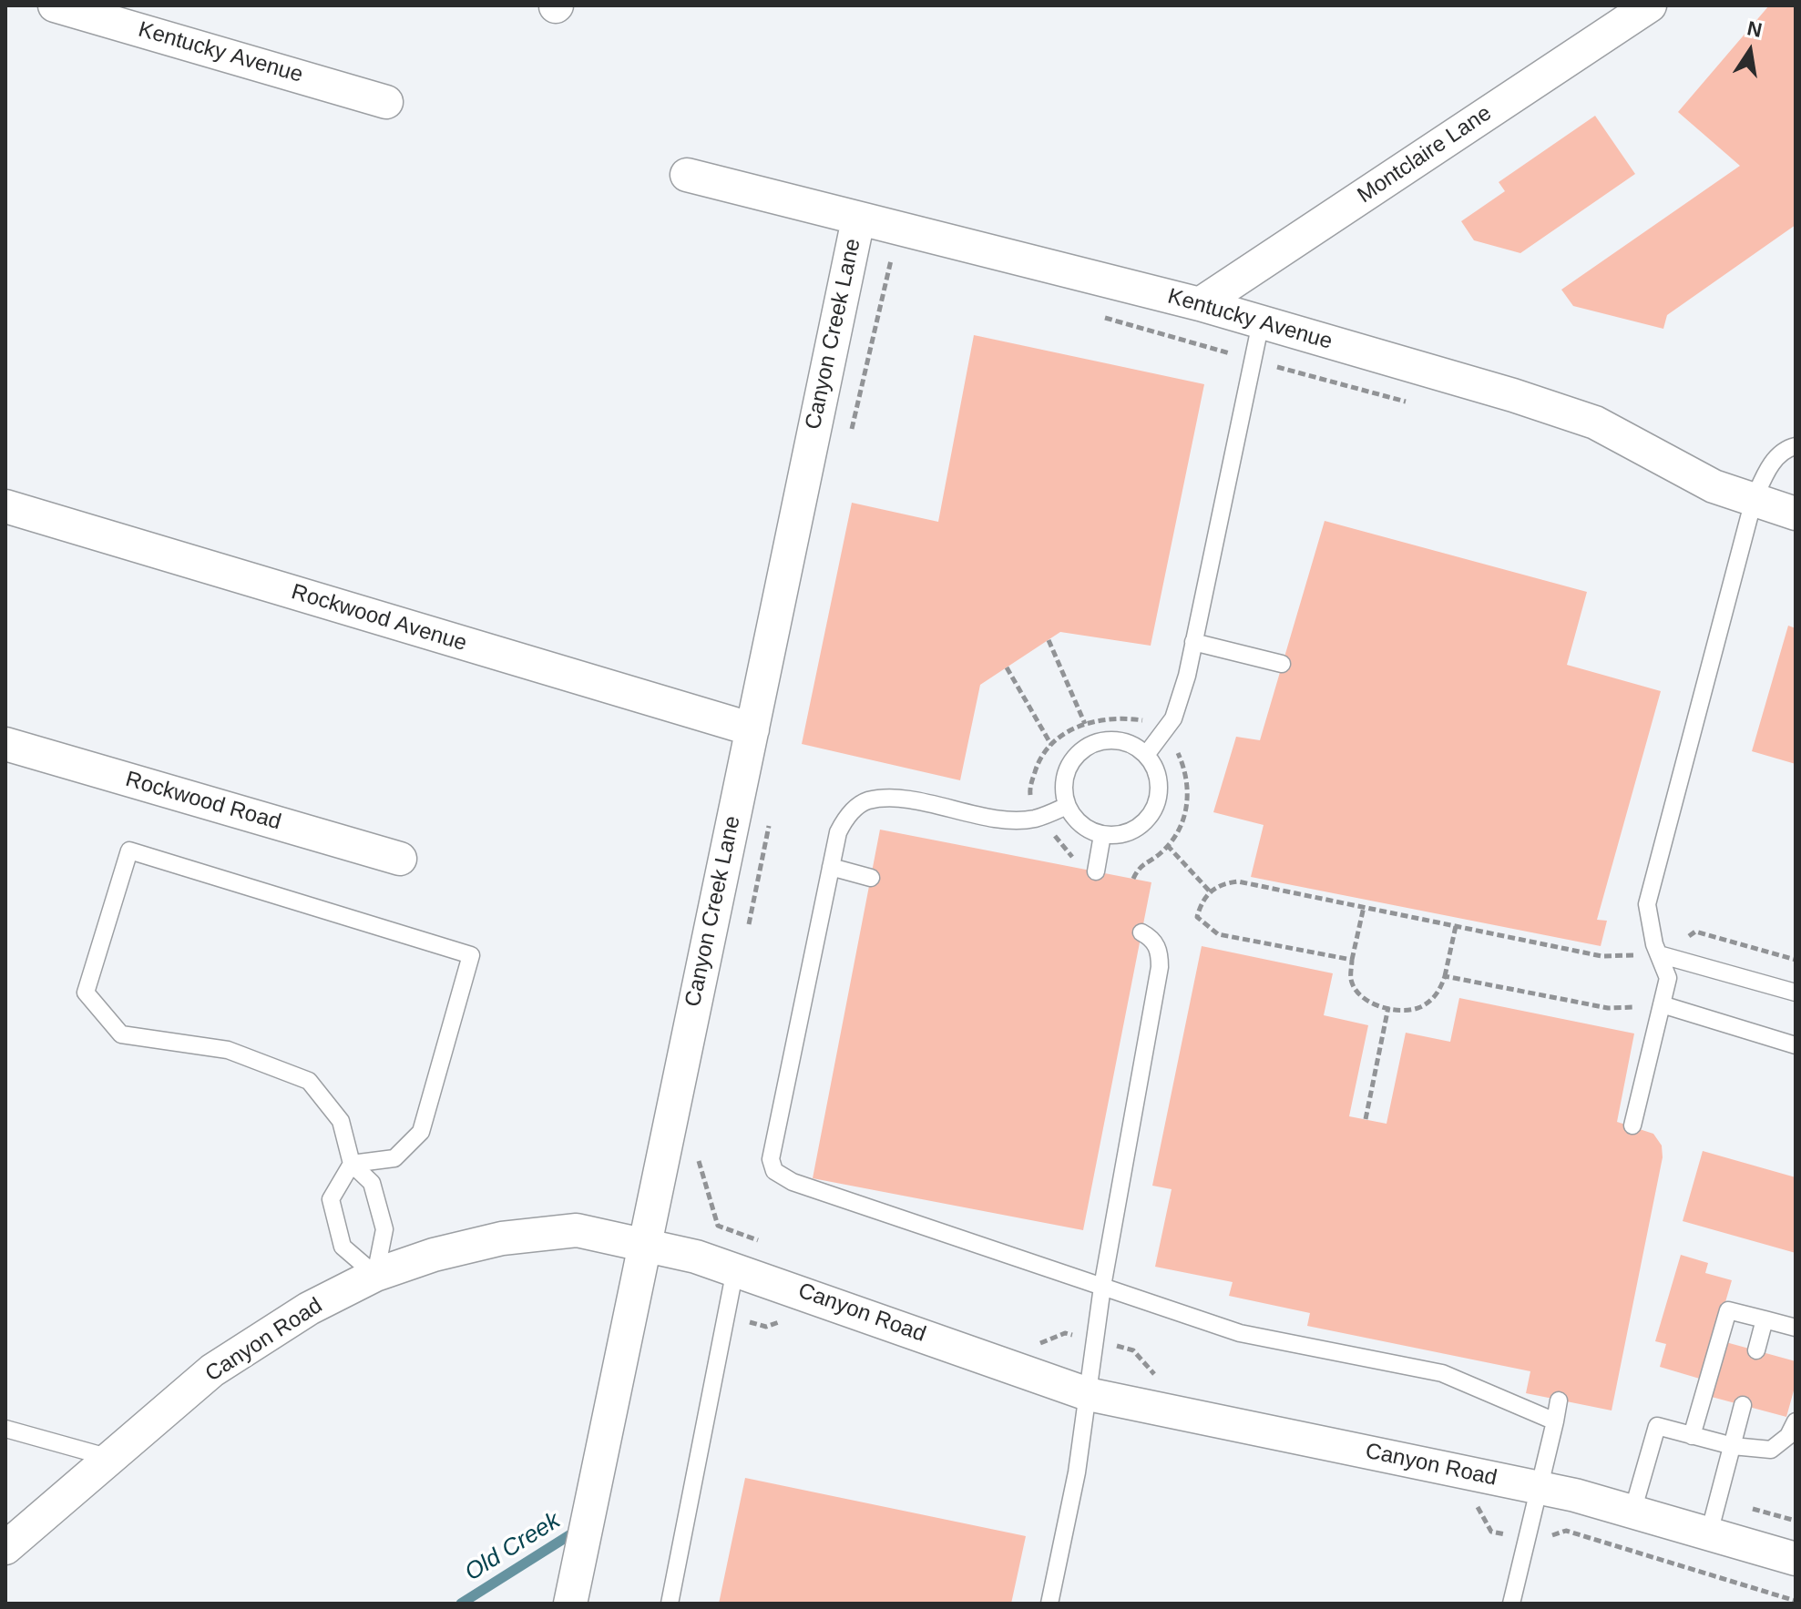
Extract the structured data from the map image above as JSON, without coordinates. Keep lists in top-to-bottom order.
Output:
{
  "streets": {
    "street": [
      "Kentucky Avenue",
      "Montclaire Lane",
      "Canyon Creek Lane",
      "Rockwood Avenue",
      "Rockwood Road",
      "Canyon Road"
    ]
  },
  "crossings": [
    ["Kentucky Avenue", "Montclaire Lane"],
    ["Kentucky Avenue", "Canyon Creek Lane"],
    ["Canyon Creek Lane", "Rockwood Avenue"],
    ["Canyon Creek Lane", "Canyon Road"]
  ],
  "water": ["Old Creek"],
  "north": "top"
}
